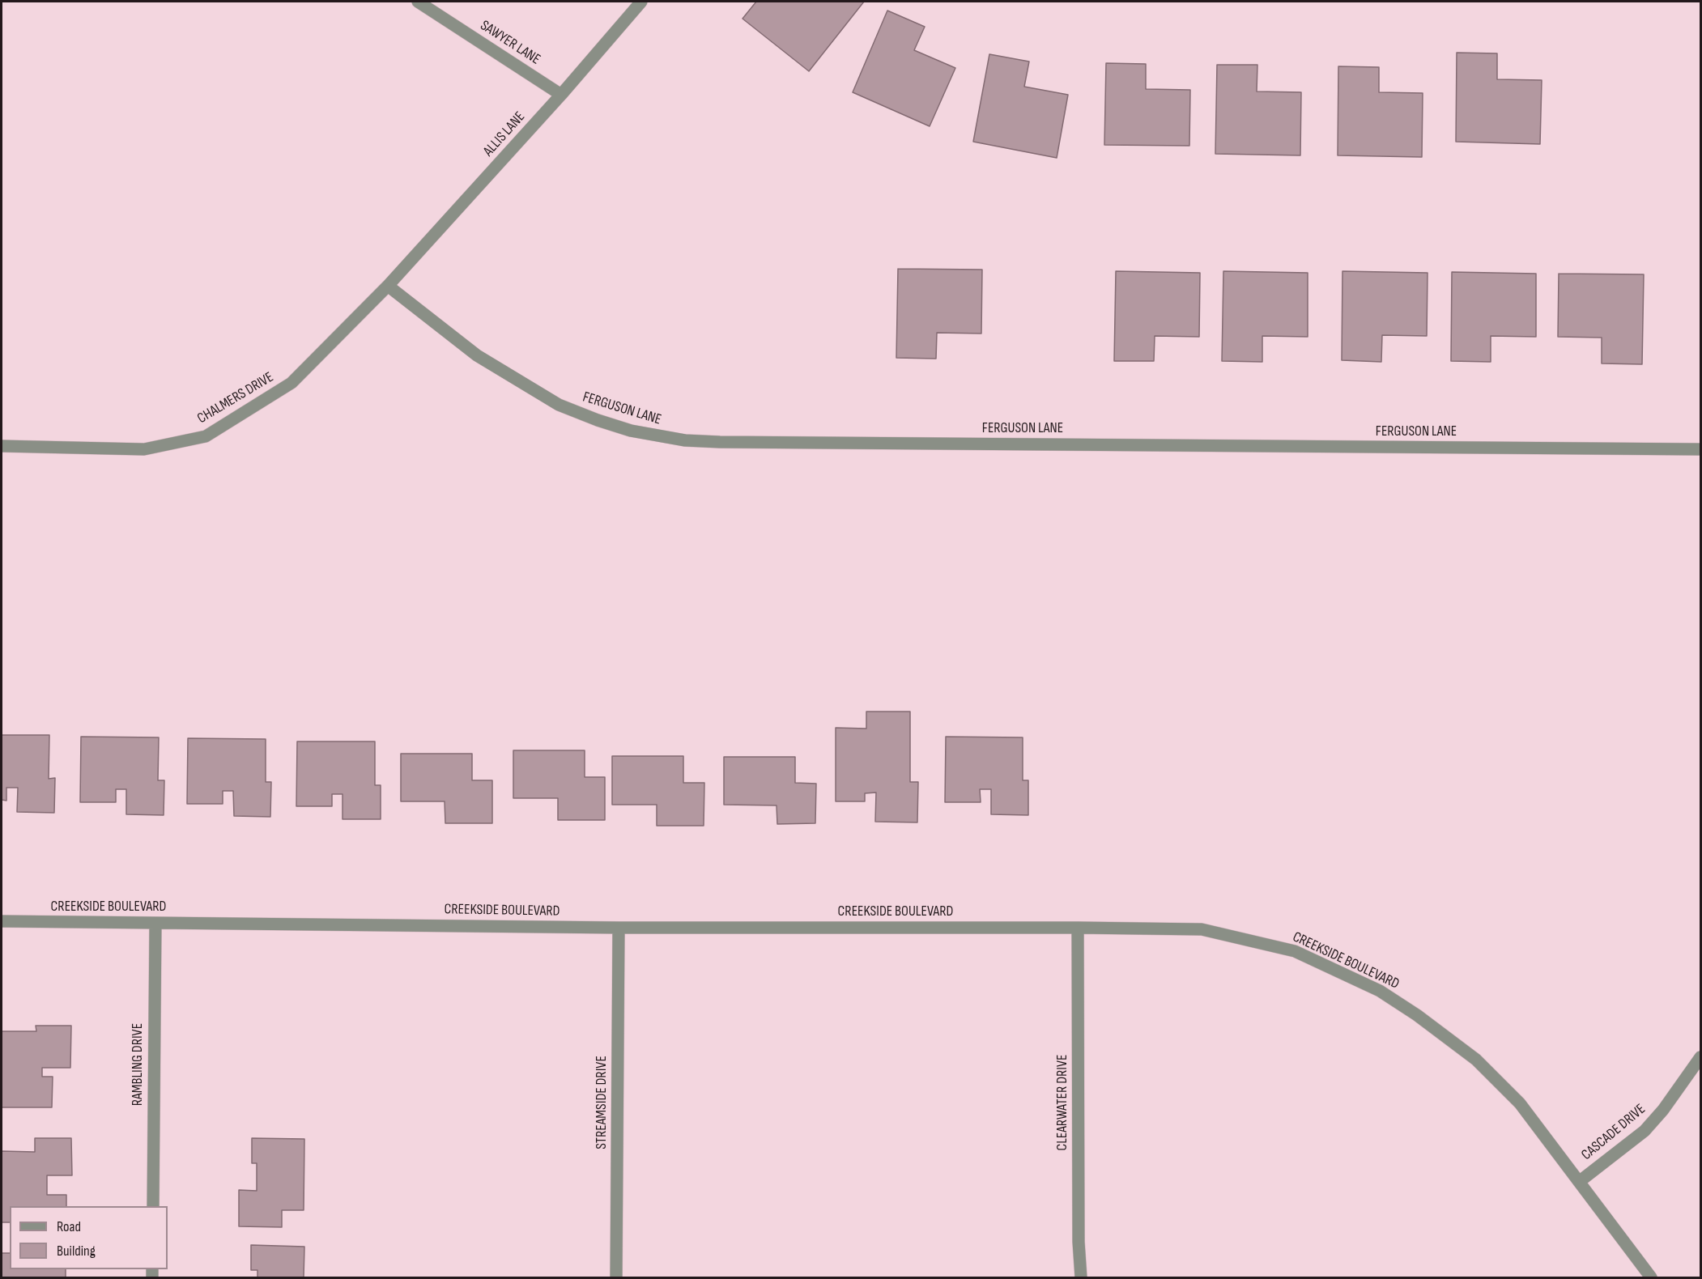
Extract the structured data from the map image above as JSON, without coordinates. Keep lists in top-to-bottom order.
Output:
{
  "streets": {
    "street": [
      "SAWYER LANE",
      "ALLIS LANE",
      "CHALMERS DRIVE",
      "FERGUSON LANE",
      "CREEKSIDE BOULEVARD",
      "RAMBLING DRIVE",
      "STREAMSIDE DRIVE",
      "CLEARWATER DRIVE",
      "CASCADE DRIVE"
    ]
  },
  "crossings": [
    ["SAWYER LANE", "ALLIS LANE"],
    ["ALLIS LANE", "CHALMERS DRIVE"],
    ["ALLIS LANE", "FERGUSON LANE"],
    ["CHALMERS DRIVE", "FERGUSON LANE"],
    ["CREEKSIDE BOULEVARD", "RAMBLING DRIVE"],
    ["CREEKSIDE BOULEVARD", "STREAMSIDE DRIVE"],
    ["CREEKSIDE BOULEVARD", "CLEARWATER DRIVE"],
    ["CREEKSIDE BOULEVARD", "CASCADE DRIVE"]
  ],
  "legend": ["Road", "Building"]
}
